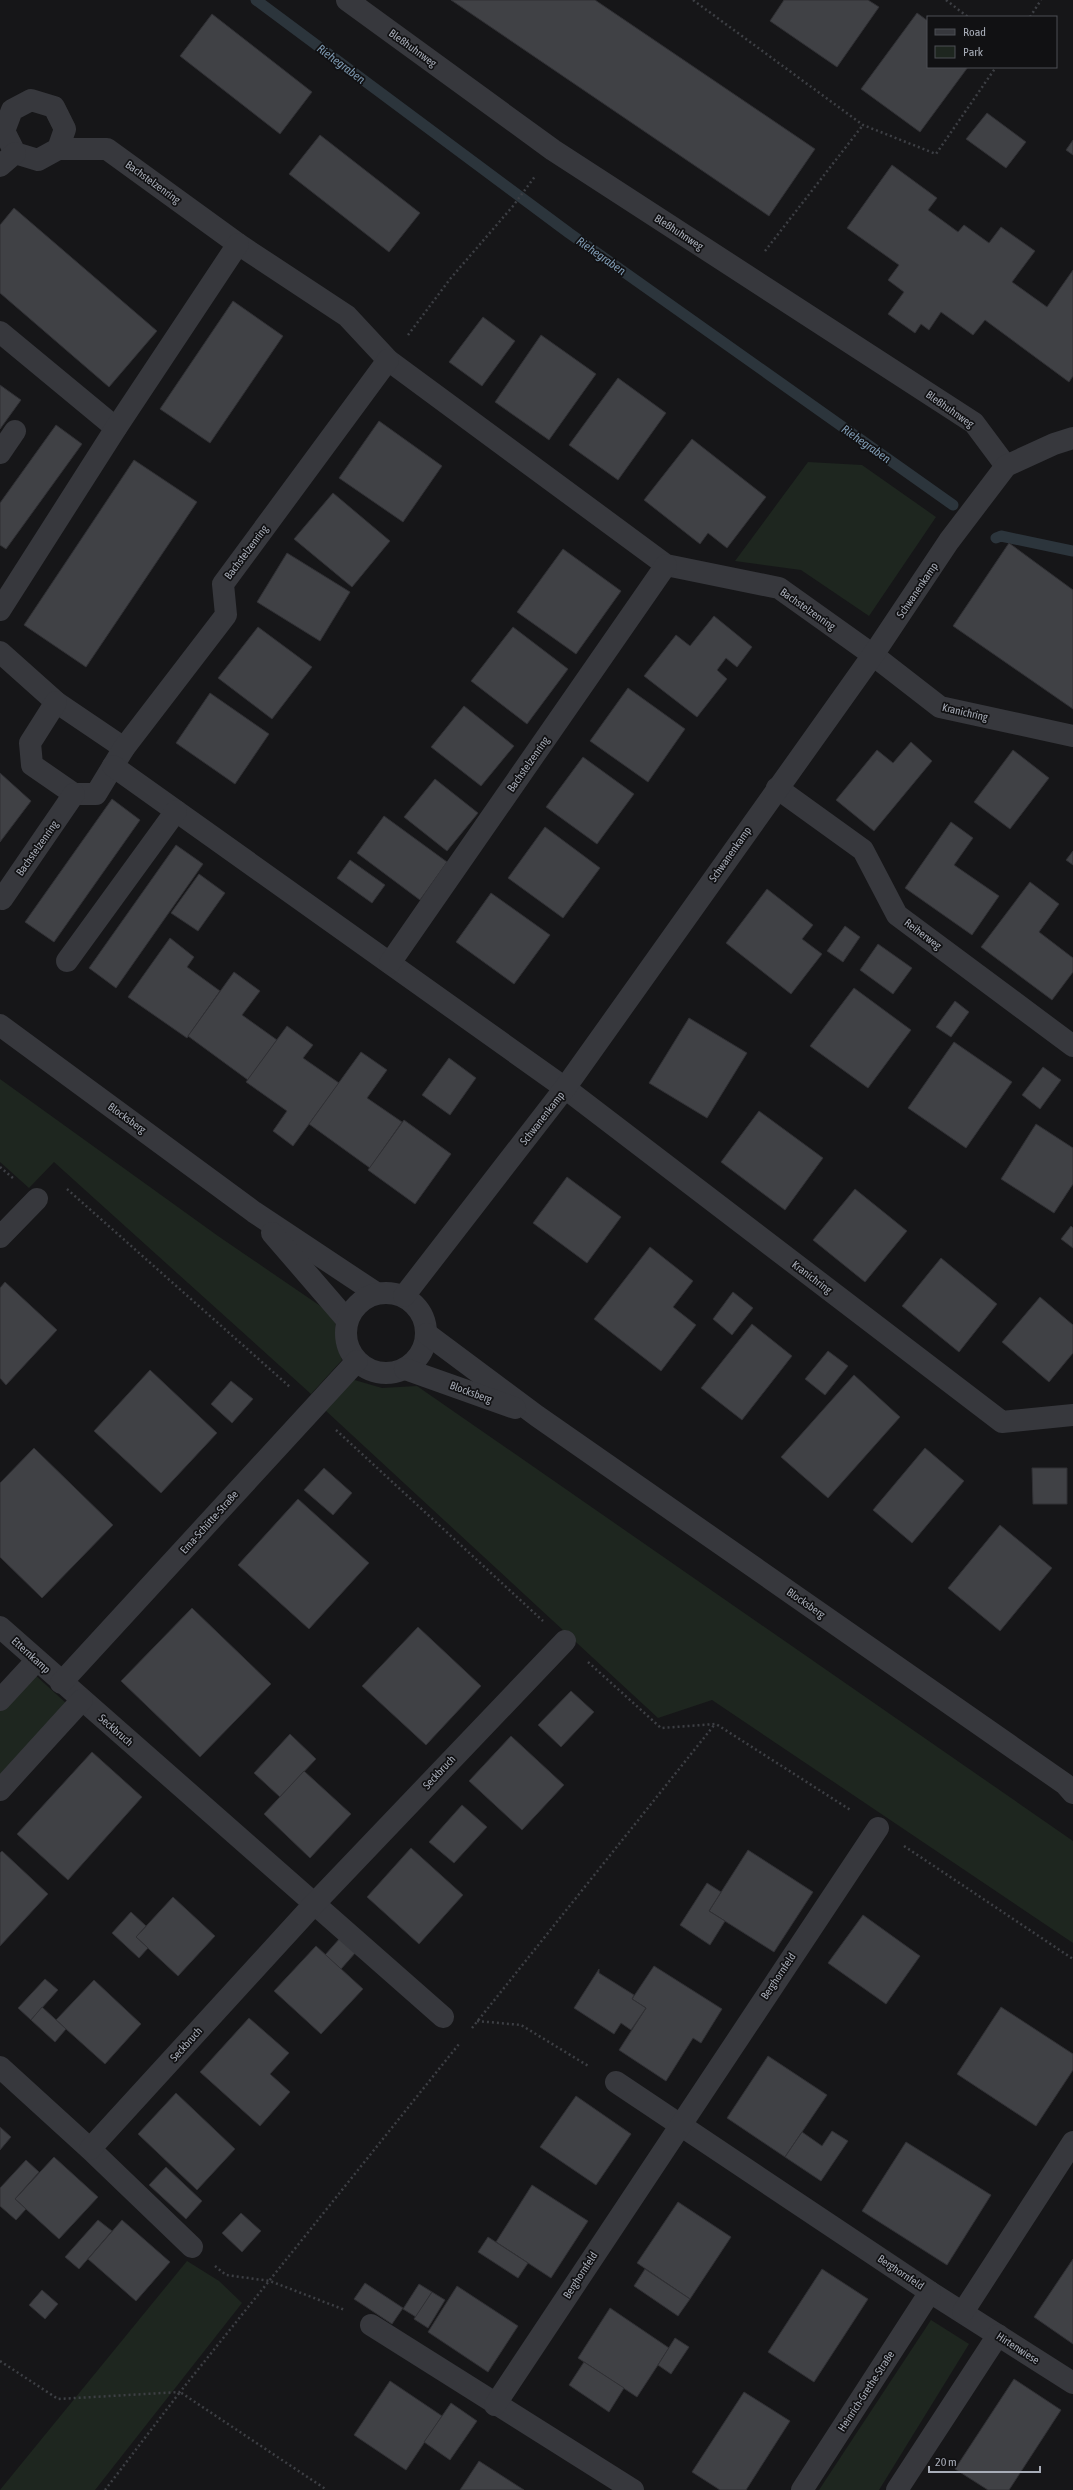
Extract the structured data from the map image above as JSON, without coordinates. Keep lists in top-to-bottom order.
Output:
{
  "streets": {
    "street": [
      "Bleßhuhnweg",
      "Bachstelzenring",
      "Schwanenkamp",
      "Kranichring",
      "Reiherweg",
      "Blocksberg",
      "Erna-Schütte-Straße",
      "Etternkamp",
      "Seckbruch",
      "Berghornfeld",
      "Hirtenwiese",
      "Heinrich-Grethe-Straße"
    ]
  },
  "crossings": [
    ["Bleßhuhnweg", "Schwanenkamp"],
    ["Bachstelzenring", "Schwanenkamp"],
    ["Bachstelzenring", "Kranichring"],
    ["Schwanenkamp", "Kranichring"],
    ["Schwanenkamp", "Reiherweg"],
    ["Schwanenkamp", "Blocksberg"],
    ["Schwanenkamp", "Erna-Schütte-Straße"],
    ["Blocksberg", "Erna-Schütte-Straße"],
    ["Erna-Schütte-Straße", "Etternkamp"],
    ["Erna-Schütte-Straße", "Seckbruch"],
    ["Etternkamp", "Seckbruch"],
    ["Berghornfeld", "Hirtenwiese"],
    ["Berghornfeld", "Heinrich-Grethe-Straße"]
  ],
  "water": ["Riehegraben"],
  "legend": ["Road", "Park"],
  "scale_bar": "20 m"
}
